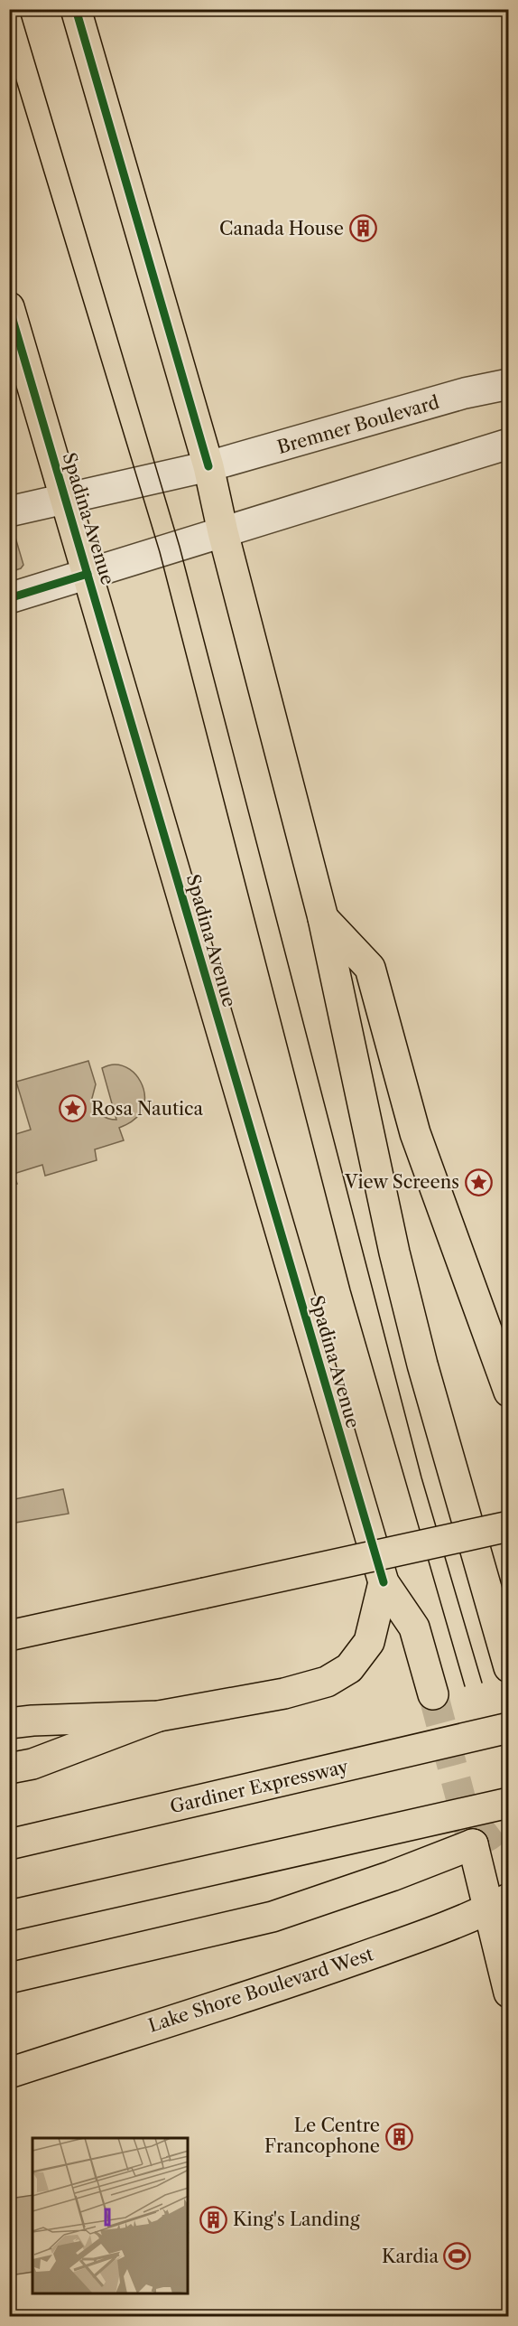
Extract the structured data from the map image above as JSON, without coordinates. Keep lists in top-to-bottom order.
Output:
{
  "streets": {
    "main road": ["Spadina Avenue", "Gardiner Expressway", "Lake Shore Boulevard West"],
    "street": ["Bremner Boulevard"]
  },
  "crossings": [
    ["Bremner Boulevard", "Spadina Avenue"]
  ],
  "places": {
    "building": ["Canada House", "Le Centre Francophone", "King's Landing"],
    "place": ["Rosa Nautica", "View Screens"],
    "sports": ["Kardia"]
  }
}
